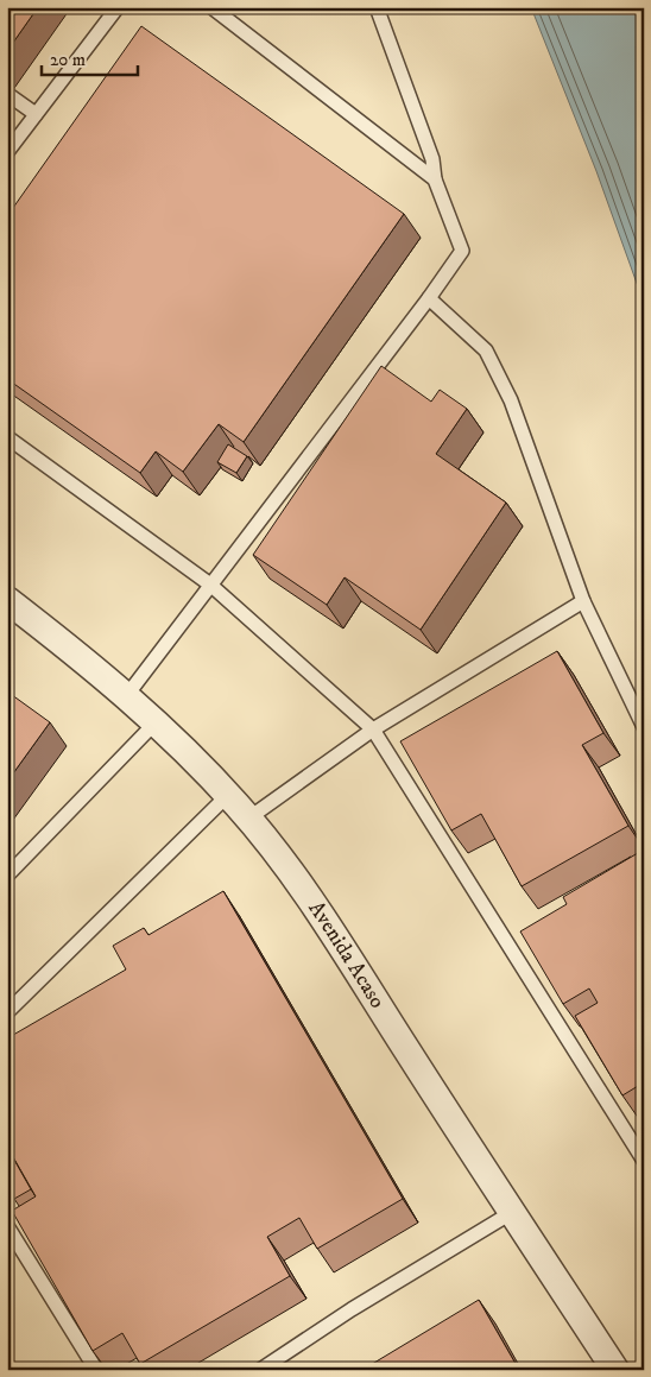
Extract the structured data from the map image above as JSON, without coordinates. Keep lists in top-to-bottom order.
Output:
{
  "streets": {
    "street": ["Avenida Acaso"]
  },
  "scale_bar": "20 m"
}
